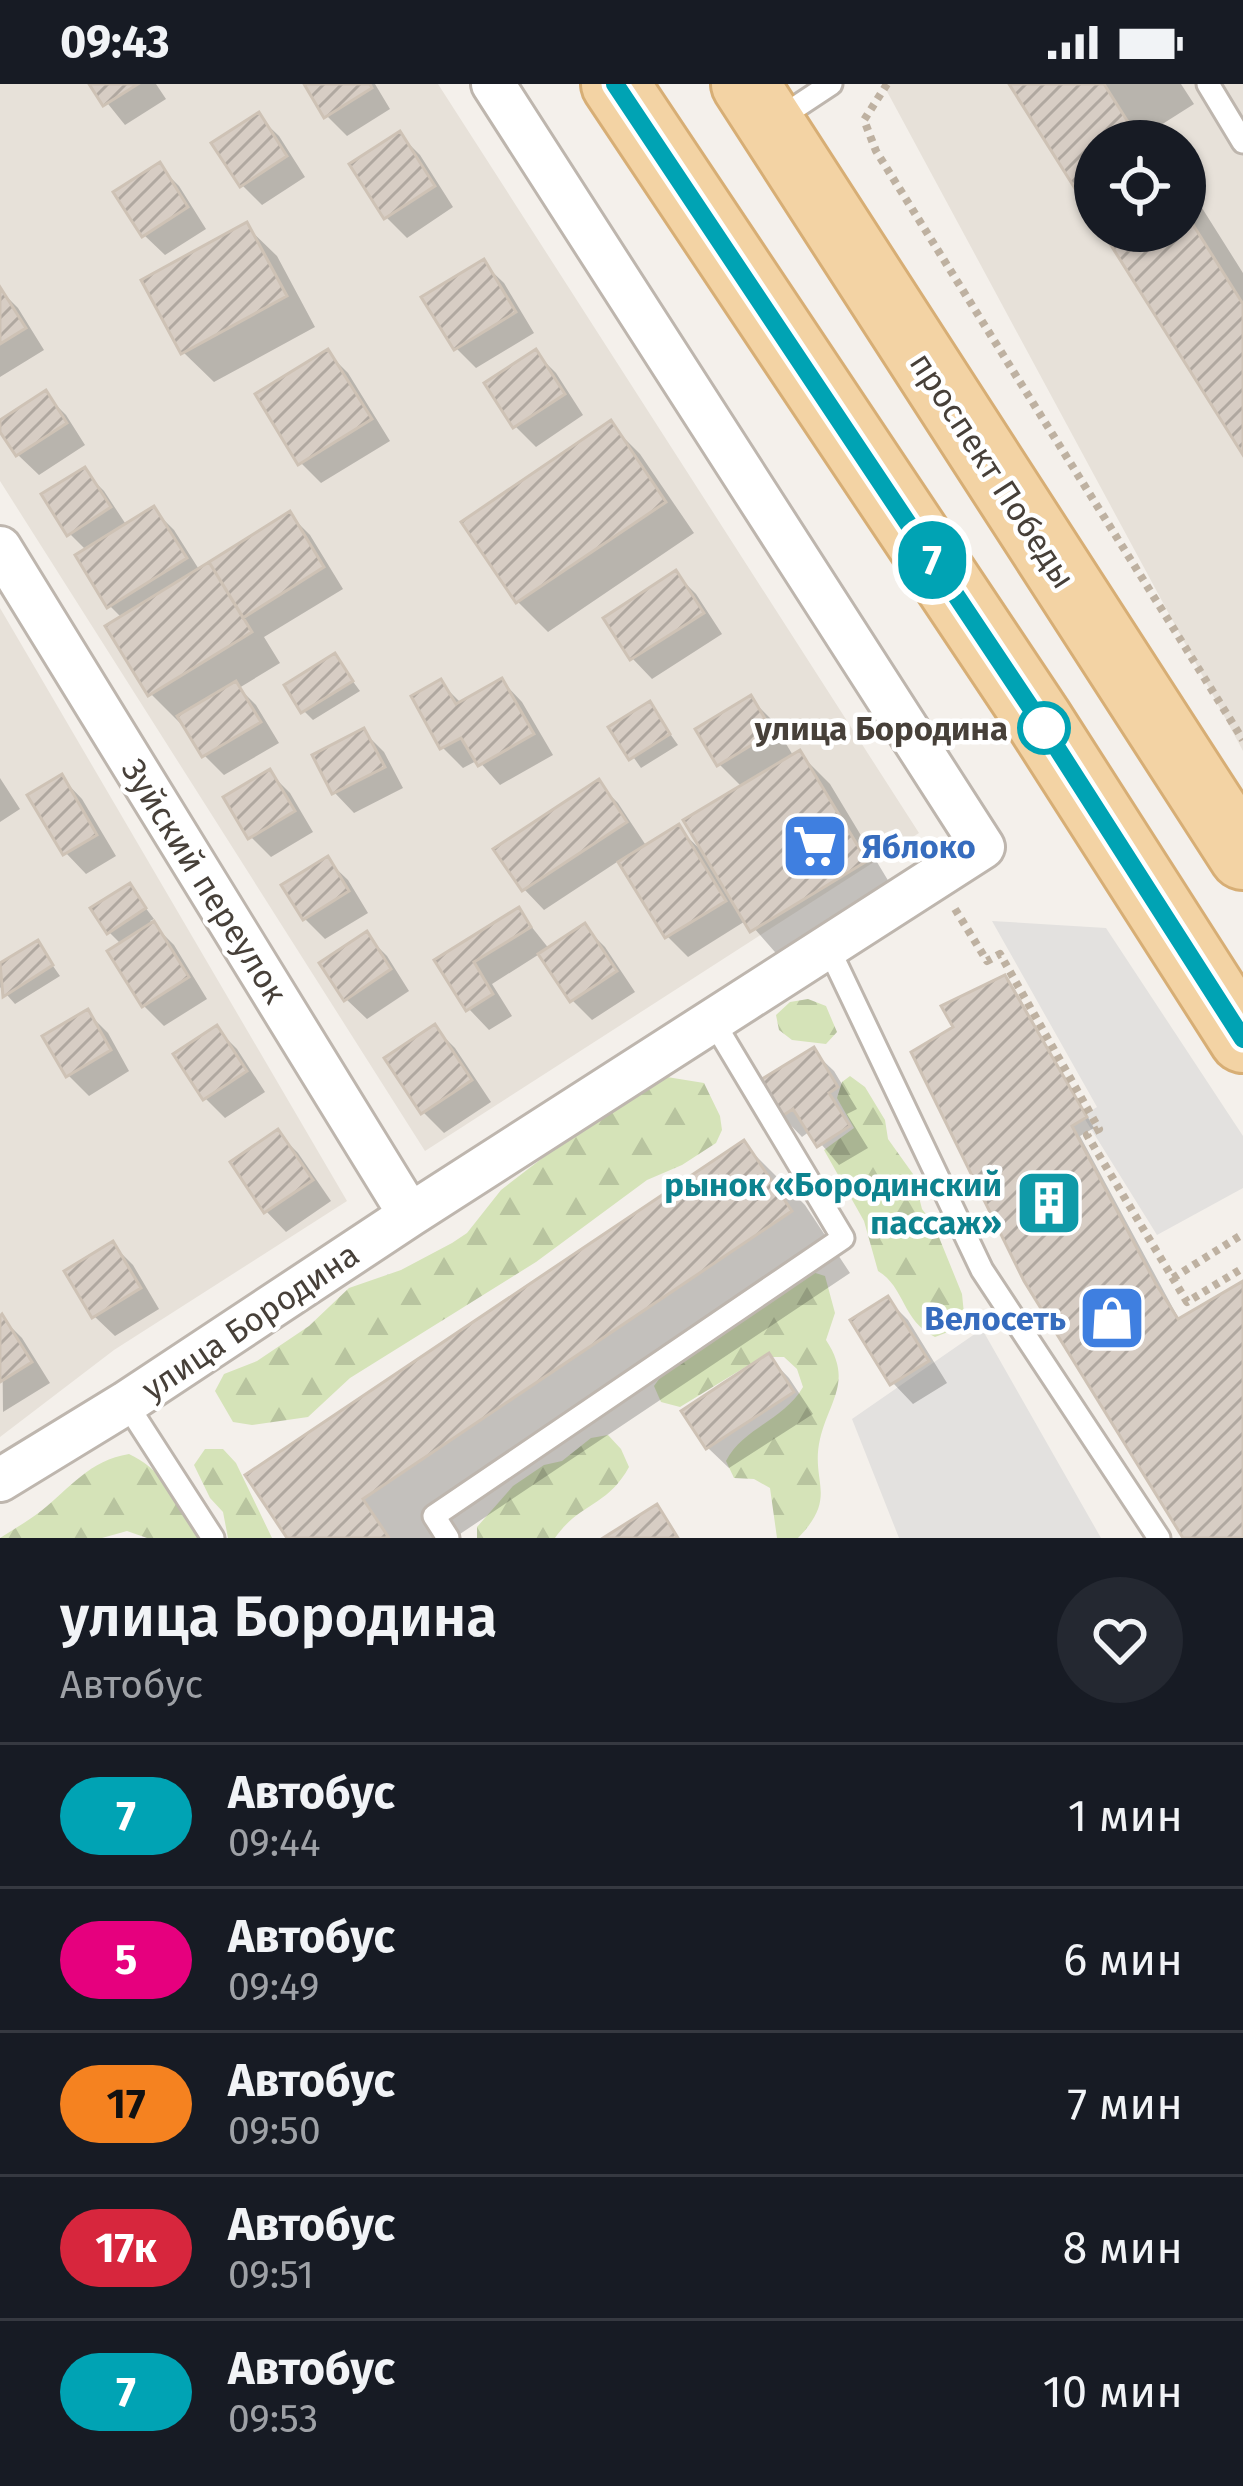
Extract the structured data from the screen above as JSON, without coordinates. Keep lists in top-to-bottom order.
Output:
{
  "streets": {
    "main road": ["проспект Победы"],
    "street": ["Зуйский переулок", "улица Бородина"]
  },
  "crossings": [
    ["Зуйский переулок", "улица Бородина"]
  ],
  "places": {
    "other": ["улица Бородина"],
    "supermarket": ["Яблоко"],
    "building": ["рынок «Бородинский пассаж»"],
    "shop": ["Велосеть"]
  },
  "lines": ["bus line 7"],
  "page": {
    "status": "09:43",
    "on_map": "7",
    "heading": ["улица Бородина", "Автобус"],
    "list": [
      {
        "mark": "7",
        "name": "Автобус",
        "note": "09:44",
        "value": "1 мин"
      },
      {
        "mark": "5",
        "name": "Автобус",
        "note": "09:49",
        "value": "6 мин"
      },
      {
        "mark": "17",
        "name": "Автобус",
        "note": "09:50",
        "value": "7 мин"
      },
      {
        "mark": "17к",
        "name": "Автобус",
        "note": "09:51",
        "value": "8 мин"
      },
      {
        "mark": "7",
        "name": "Автобус",
        "note": "09:53",
        "value": "10 мин"
      }
    ]
  }
}
